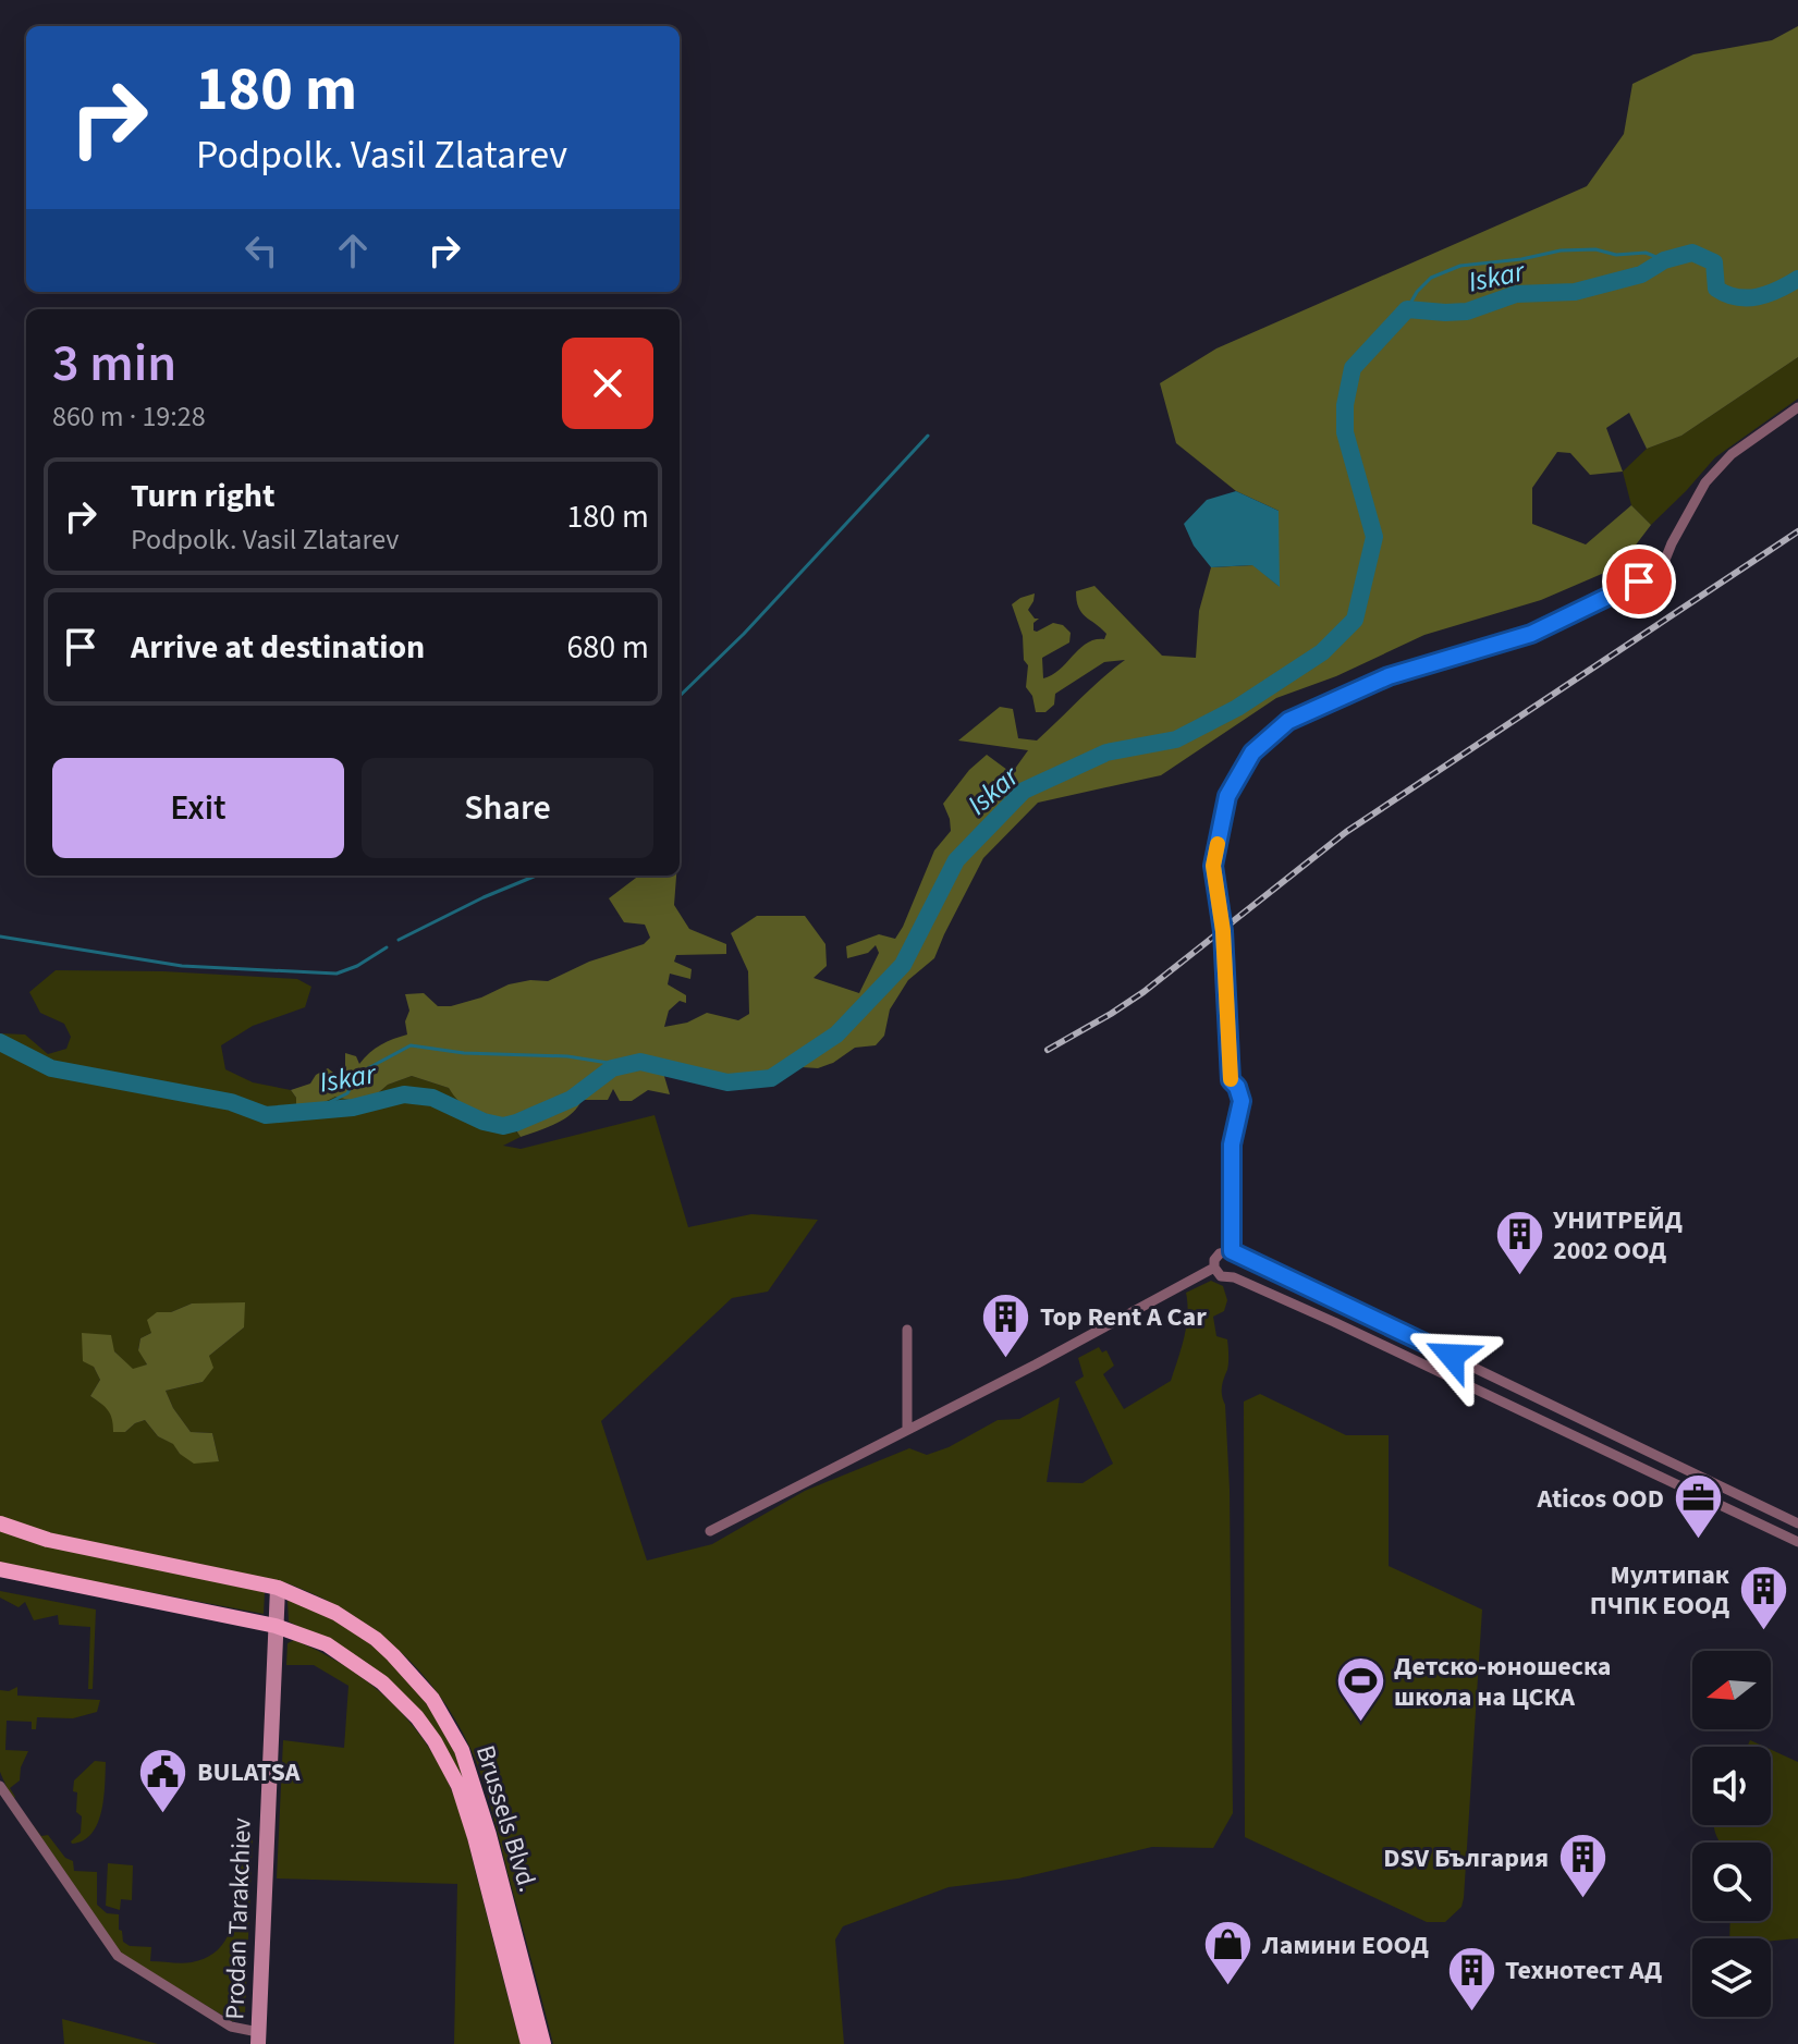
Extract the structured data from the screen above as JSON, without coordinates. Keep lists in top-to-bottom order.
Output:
{
  "streets": {
    "main road": ["Brussels Blvd."],
    "street": ["Prodan Tarakchiev"]
  },
  "crossings": [
    ["Brussels Blvd.", "Prodan Tarakchiev"]
  ],
  "water": ["Iskar"],
  "places": {
    "building": [
      "УНИТРЕЙД 2002 ООД",
      "Top Rent A Car",
      "Мултипак ПЧПК ЕООД",
      "DSV България",
      "Технотест АД"
    ],
    "office": ["Aticos OOD"],
    "sports": ["Детско-юношеска школа на ЦСКА"],
    "public building": ["BULATSA"],
    "shop": ["Ламини ЕООД"]
  },
  "north": "left",
  "page": {
    "turn": ["180 m", "Podpolk. Vasil Zlatarev"],
    "heading": ["3 min", "860 m · 19:28"],
    "list": [
      {
        "name": "Turn right",
        "note": "Podpolk. Vasil Zlatarev",
        "value": "180 m"
      },
      {
        "name": "Arrive at destination",
        "value": "680 m"
      }
    ],
    "buttons": ["Exit", "Share"]
  }
}
